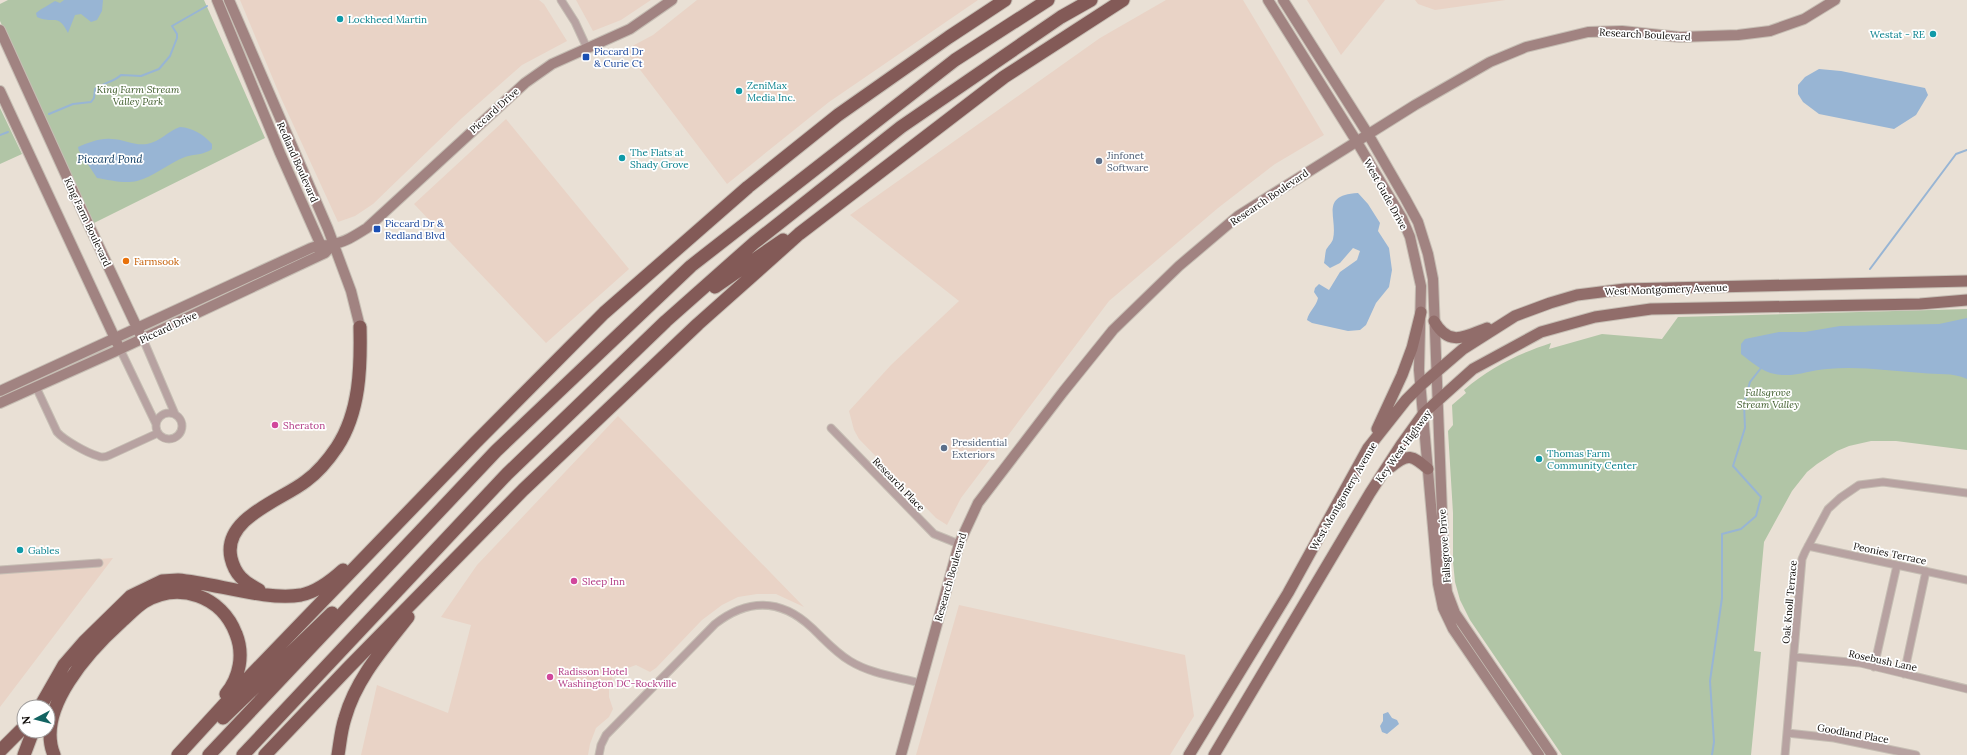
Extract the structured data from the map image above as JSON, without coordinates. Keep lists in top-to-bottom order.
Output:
{
  "streets": {
    "main road": ["West Montgomery Avenue", "Key West Highway"],
    "street": [
      "Research Boulevard",
      "Piccard Drive",
      "Redland Boulevard",
      "West Gude Drive",
      "King Farm Boulevard",
      "Research Place",
      "Fallsgrove Drive",
      "Peonies Terrace",
      "Oak Knoll Terrace",
      "Rosebush Lane",
      "Goodland Place"
    ]
  },
  "crossings": [
    ["Research Boulevard", "West Gude Drive"],
    ["Research Boulevard", "Research Place"],
    ["Piccard Drive", "Redland Boulevard"],
    ["Piccard Drive", "King Farm Boulevard"],
    ["West Gude Drive", "West Montgomery Avenue"],
    ["West Gude Drive", "Key West Highway"],
    ["West Gude Drive", "Fallsgrove Drive"],
    ["West Montgomery Avenue", "Key West Highway"],
    ["West Montgomery Avenue", "Fallsgrove Drive"],
    ["Key West Highway", "Fallsgrove Drive"],
    ["Peonies Terrace", "Oak Knoll Terrace"],
    ["Oak Knoll Terrace", "Rosebush Lane"],
    ["Oak Knoll Terrace", "Goodland Place"]
  ],
  "water": ["Piccard Pond"],
  "parks": ["King Farm Stream Valley Park", "Fallsgrove Stream Valley"],
  "places": {
    "other": [
      "Lockheed Martin",
      "Westat - RE",
      "ZeniMax Media Inc.",
      "The Flats at Shady Grove",
      "Jinfonet Software",
      "Farmsook",
      "Sheraton",
      "Presidential Exteriors",
      "Thomas Farm Community Center",
      "Gables",
      "Sleep Inn",
      "Radisson Hotel Washington DC-Rockville"
    ],
    "transit": ["Piccard Dr & Curie Ct", "Piccard Dr & Redland Blvd"]
  },
  "north": "left"
}
